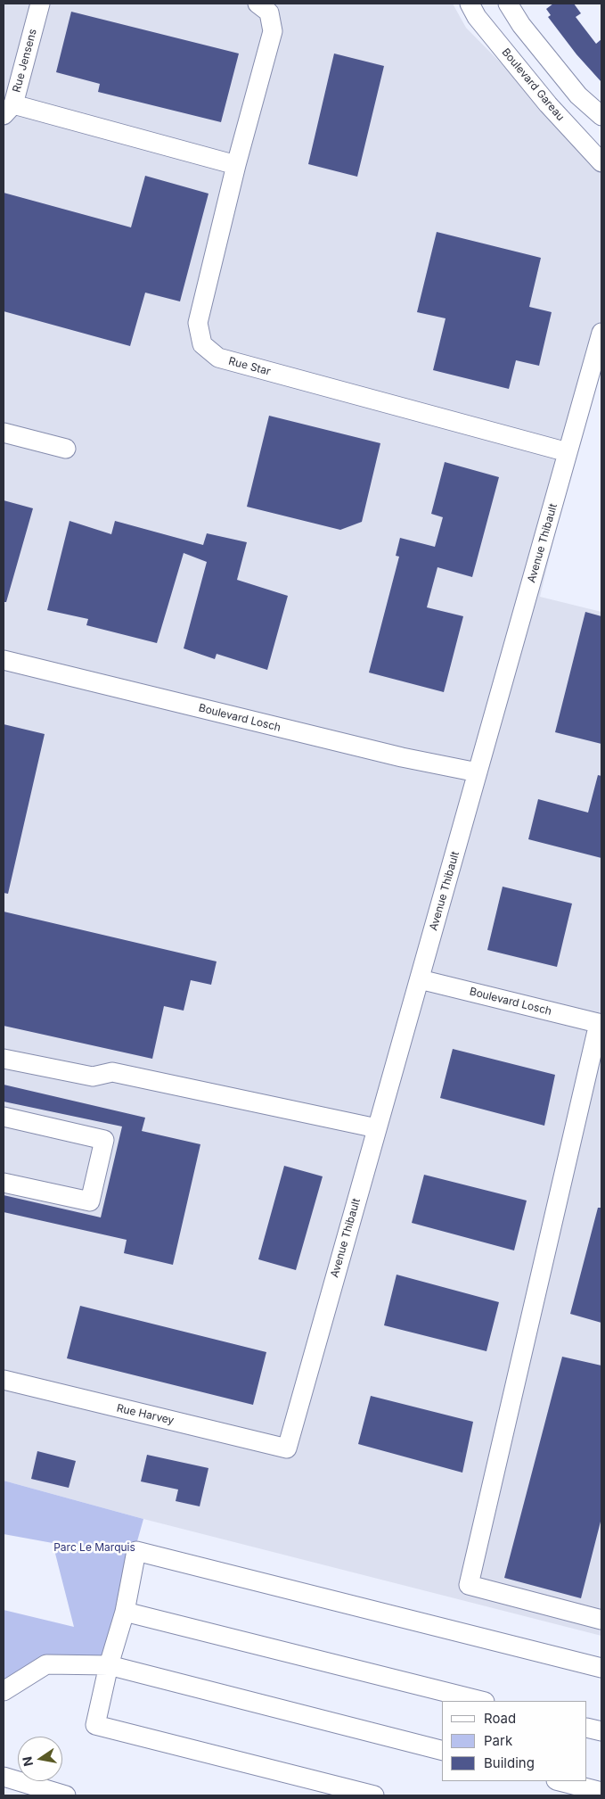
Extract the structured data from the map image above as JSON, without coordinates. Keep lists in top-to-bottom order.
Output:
{
  "streets": {
    "street": [
      "Rue Jensens",
      "Boulevard Gareau",
      "Rue Star",
      "Avenue Thibault",
      "Boulevard Losch",
      "Rue Harvey"
    ]
  },
  "crossings": [
    ["Rue Star", "Avenue Thibault"],
    ["Avenue Thibault", "Boulevard Losch"],
    ["Avenue Thibault", "Rue Harvey"]
  ],
  "parks": ["Parc Le Marquis"],
  "legend": ["Road", "Park", "Building"],
  "north": "left"
}
